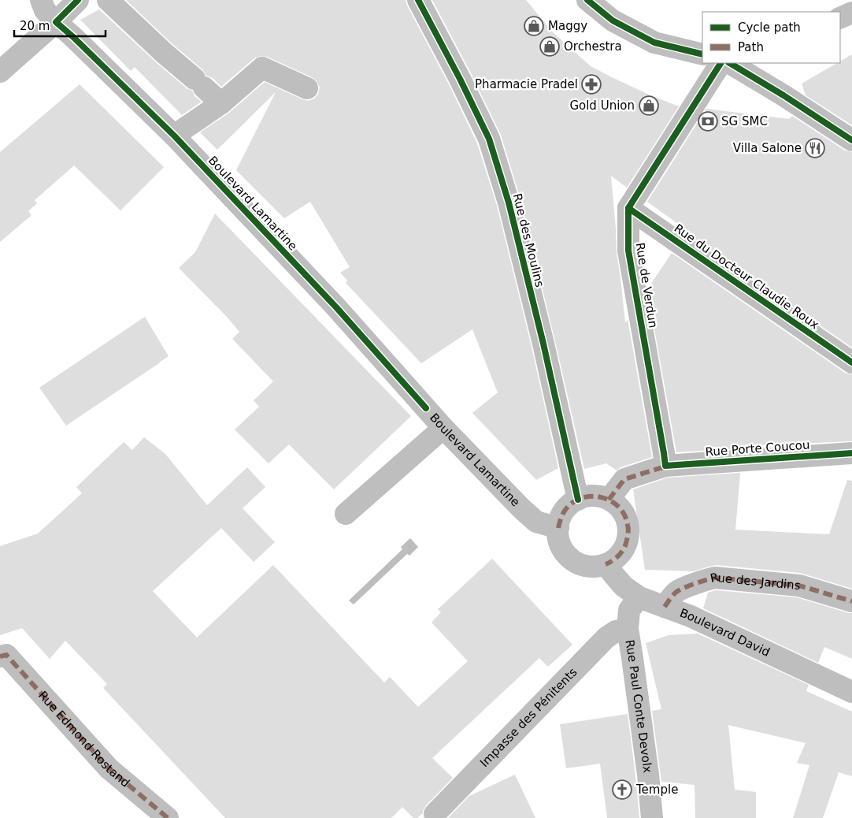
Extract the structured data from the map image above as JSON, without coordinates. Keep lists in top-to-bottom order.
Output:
{
  "streets": {
    "street": [
      "Boulevard Lamartine",
      "Rue des Moulins",
      "Rue du Docteur Claudie Roux",
      "Rue de Verdun",
      "Rue Porte Coucou",
      "Rue des Jardins",
      "Boulevard David",
      "Rue Paul Conte Devolx",
      "Impasse des Pénitents",
      "Rue Edmond Rostand"
    ]
  },
  "crossings": [
    ["Boulevard Lamartine", "Rue des Moulins"],
    ["Boulevard Lamartine", "Rue Porte Coucou"],
    ["Boulevard Lamartine", "Boulevard David"],
    ["Rue des Moulins", "Rue Porte Coucou"],
    ["Rue des Moulins", "Boulevard David"],
    ["Rue du Docteur Claudie Roux", "Rue de Verdun"],
    ["Rue de Verdun", "Rue Porte Coucou"],
    ["Rue Porte Coucou", "Boulevard David"],
    ["Rue des Jardins", "Boulevard David"],
    ["Boulevard David", "Rue Paul Conte Devolx"],
    ["Rue Paul Conte Devolx", "Impasse des Pénitents"]
  ],
  "places": {
    "shop": ["Maggy", "Orchestra", "Gold Union"],
    "pharmacy": ["Pharmacie Pradel"],
    "bank": ["SG SMC"],
    "restaurant": ["Villa Salone"],
    "church": ["Temple"]
  },
  "legend": ["Cycle path", "Path"],
  "scale_bar": "20 m"
}
